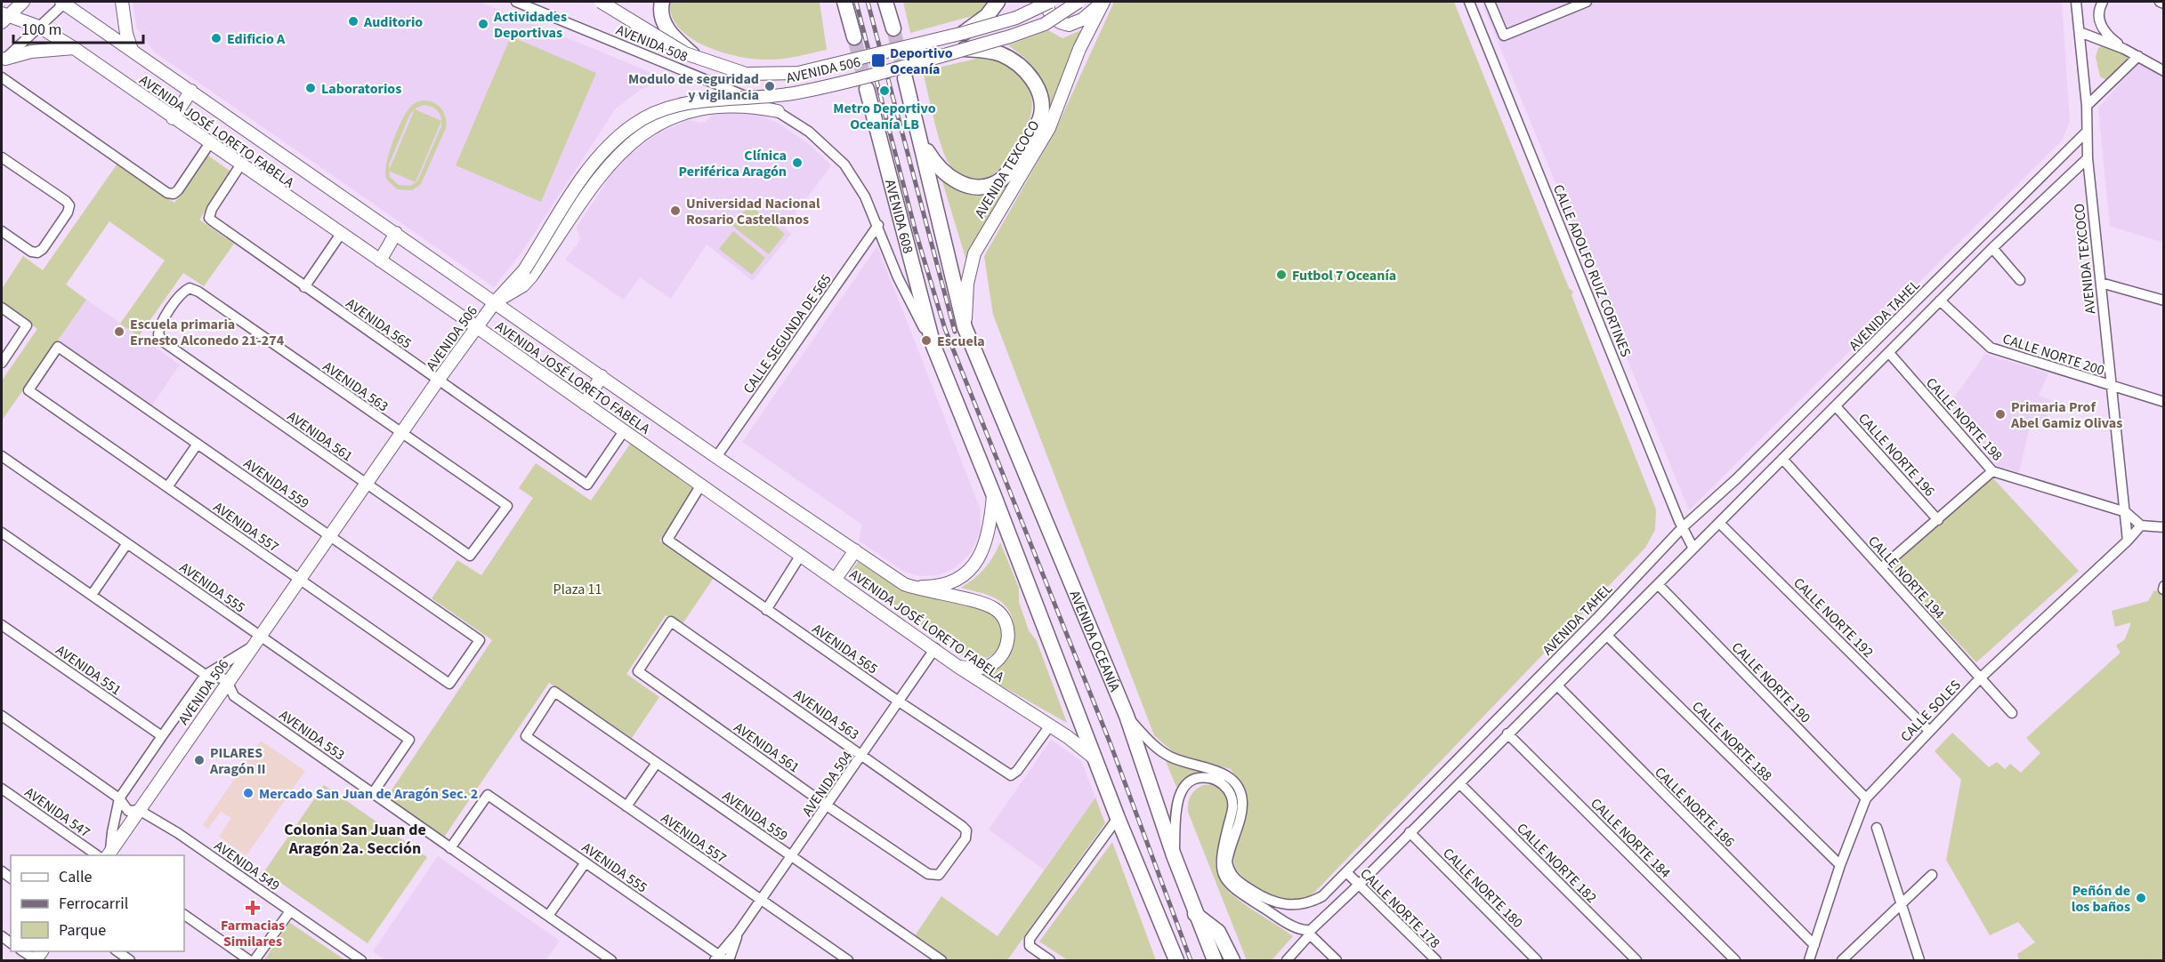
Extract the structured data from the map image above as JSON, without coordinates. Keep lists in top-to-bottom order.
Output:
{
  "streets": {
    "highway": ["AVENIDA 608", "AVENIDA OCEANÍA"],
    "main road": [
      "AVENIDA 508",
      "AVENIDA 506",
      "AVENIDA JOSÉ LORETO FABELA",
      "AVENIDA TEXCOCO"
    ],
    "street": [
      "CALLE ADOLFO RUIZ CORTINES",
      "AVENIDA TAHEL",
      "AVENIDA 565",
      "CALLE SEGUNDA DE 565",
      "CALLE NORTE 200",
      "AVENIDA 563",
      "CALLE NORTE 198",
      "AVENIDA 561",
      "CALLE NORTE 196",
      "AVENIDA 559",
      "AVENIDA 557",
      "CALLE NORTE 194",
      "AVENIDA 555",
      "CALLE NORTE 192",
      "AVENIDA 551",
      "CALLE NORTE 190",
      "CALLE SOLES",
      "AVENIDA 553",
      "CALLE NORTE 188",
      "AVENIDA 504",
      "CALLE NORTE 186",
      "AVENIDA 547",
      "CALLE NORTE 184",
      "CALLE NORTE 182",
      "AVENIDA 549",
      "CALLE NORTE 180",
      "CALLE NORTE 178"
    ]
  },
  "crossings": [
    ["AVENIDA 508", "AVENIDA 608"],
    ["AVENIDA 508", "CALLE SEGUNDA DE 565"],
    ["AVENIDA 506", "AVENIDA JOSÉ LORETO FABELA"],
    ["AVENIDA 506", "AVENIDA 565"],
    ["AVENIDA 506", "AVENIDA 563"],
    ["AVENIDA 506", "AVENIDA 561"],
    ["AVENIDA 506", "AVENIDA 559"],
    ["AVENIDA 506", "AVENIDA 557"],
    ["AVENIDA 506", "AVENIDA 555"],
    ["AVENIDA 506", "AVENIDA 553"],
    ["AVENIDA 506", "AVENIDA 549"],
    ["AVENIDA JOSÉ LORETO FABELA", "AVENIDA 565"],
    ["AVENIDA JOSÉ LORETO FABELA", "CALLE SEGUNDA DE 565"],
    ["AVENIDA JOSÉ LORETO FABELA", "AVENIDA 504"],
    ["AVENIDA TEXCOCO", "AVENIDA TAHEL"],
    ["AVENIDA TEXCOCO", "CALLE NORTE 200"],
    ["AVENIDA TEXCOCO", "CALLE NORTE 198"],
    ["AVENIDA TEXCOCO", "AVENIDA OCEANÍA"],
    ["AVENIDA TEXCOCO", "CALLE SOLES"],
    ["CALLE ADOLFO RUIZ CORTINES", "AVENIDA TAHEL"],
    ["AVENIDA TAHEL", "CALLE NORTE 200"],
    ["AVENIDA TAHEL", "CALLE NORTE 198"],
    ["AVENIDA TAHEL", "CALLE NORTE 196"],
    ["AVENIDA TAHEL", "CALLE NORTE 194"],
    ["AVENIDA TAHEL", "CALLE NORTE 192"],
    ["AVENIDA TAHEL", "AVENIDA OCEANÍA"],
    ["AVENIDA TAHEL", "CALLE NORTE 190"],
    ["AVENIDA TAHEL", "CALLE NORTE 188"],
    ["AVENIDA TAHEL", "CALLE NORTE 186"],
    ["AVENIDA TAHEL", "CALLE NORTE 184"],
    ["AVENIDA TAHEL", "CALLE NORTE 182"],
    ["AVENIDA TAHEL", "CALLE NORTE 180"],
    ["AVENIDA TAHEL", "CALLE NORTE 178"],
    ["AVENIDA 565", "AVENIDA 504"],
    ["AVENIDA 563", "AVENIDA 561"],
    ["AVENIDA 563", "AVENIDA 504"],
    ["AVENIDA 561", "AVENIDA 504"],
    ["AVENIDA 559", "AVENIDA 557"],
    ["AVENIDA 559", "AVENIDA 504"],
    ["AVENIDA 557", "AVENIDA 504"],
    ["CALLE NORTE 194", "CALLE SOLES"],
    ["AVENIDA 555", "AVENIDA 553"],
    ["AVENIDA 555", "AVENIDA 504"],
    ["CALLE NORTE 192", "CALLE SOLES"],
    ["CALLE NORTE 190", "CALLE SOLES"],
    ["CALLE SOLES", "CALLE NORTE 188"],
    ["CALLE SOLES", "CALLE NORTE 186"]
  ],
  "districts": ["Colonia San Juan de Aragón 2a. Sección"],
  "parks": ["Plaza 11"],
  "places": {
    "other": [
      "Auditorio",
      "Actividades Deportivas",
      "Edificio A",
      "Modulo de seguridad y vigilancia",
      "Laboratorios",
      "Metro Deportivo Oceanía LB",
      "Clínica Periférica Aragón",
      "Universidad Nacional Rosario Castellanos",
      "Futbol 7 Oceanía",
      "Escuela primaria Ernesto Alconedo 21-274",
      "Escuela",
      "Primaria Prof Abel Gamiz Olivas",
      "PILARES Aragón II",
      "Mercado San Juan de Aragón Sec. 2",
      "Peñón de los baños"
    ],
    "transit": ["Deportivo Oceanía"],
    "health": ["Farmacias Similares"]
  },
  "legend": ["Calle", "Ferrocarril", "Parque"],
  "scale_bar": "100 m"
}
